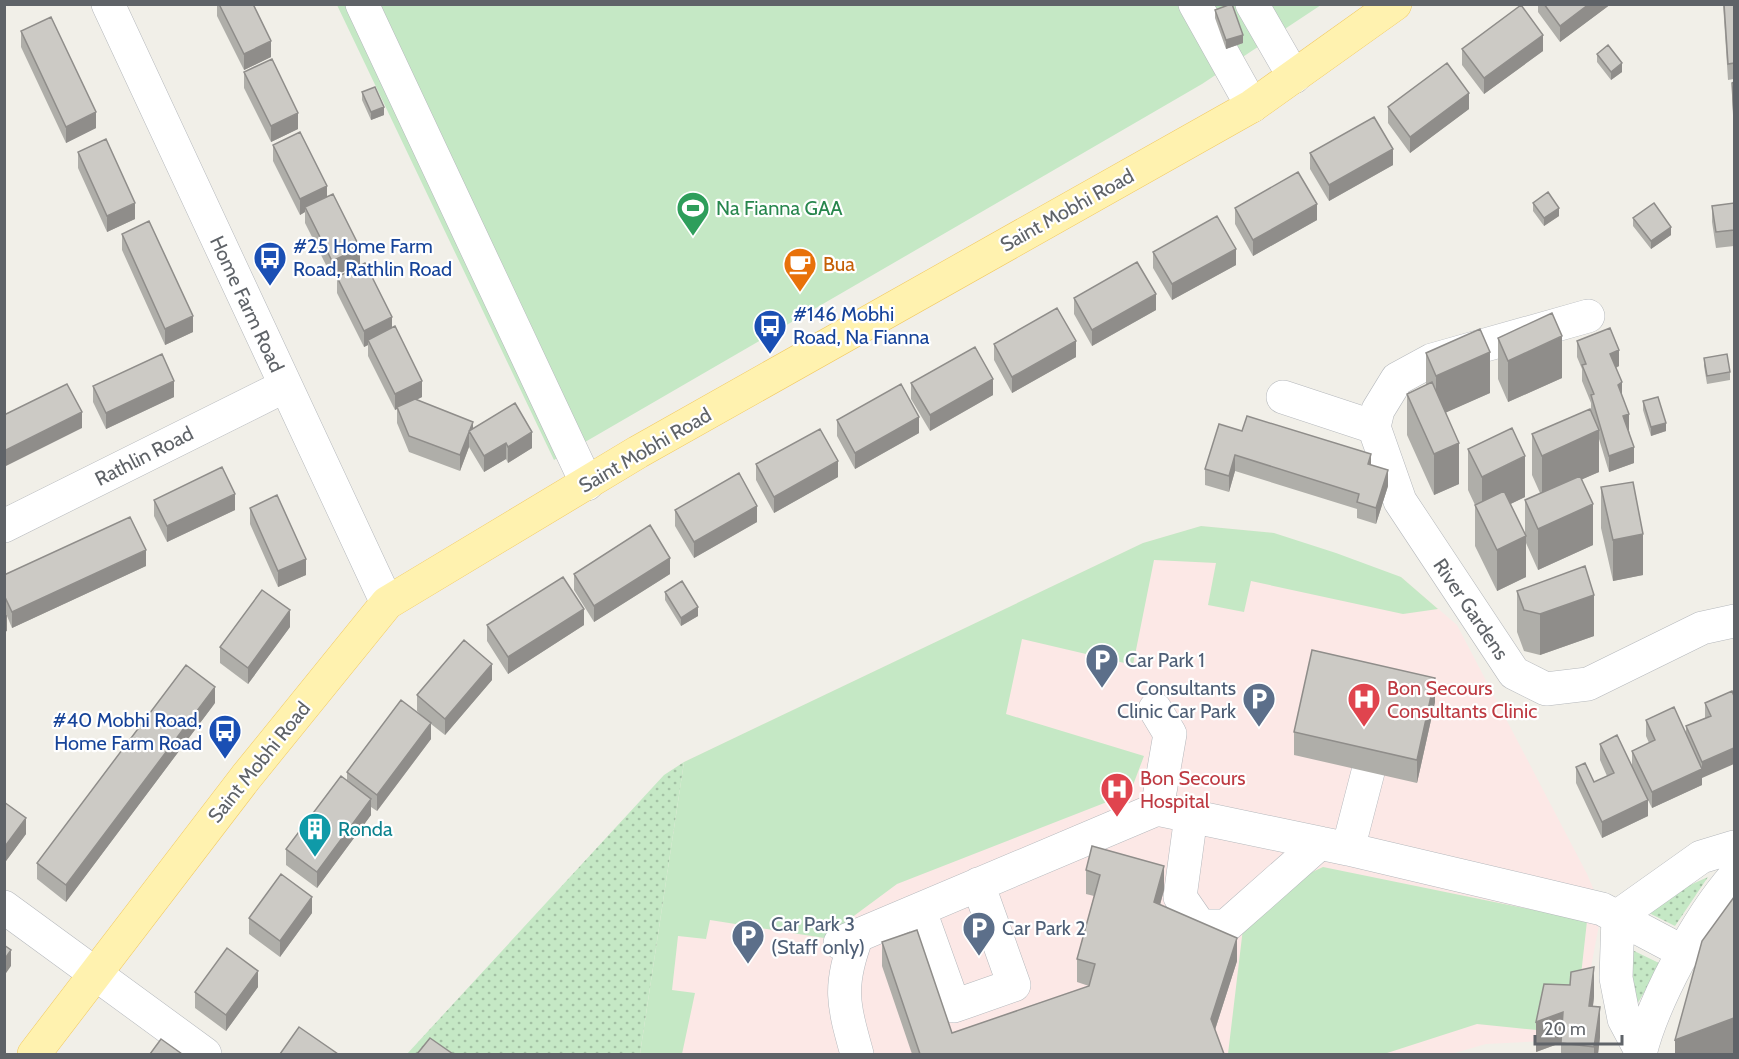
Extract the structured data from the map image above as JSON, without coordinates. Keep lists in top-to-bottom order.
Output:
{
  "streets": {
    "main road": ["Saint Mobhi Road"],
    "street": ["Home Farm Road", "Rathlin Road", "River Gardens"]
  },
  "crossings": [
    ["Saint Mobhi Road", "Home Farm Road"],
    ["Home Farm Road", "Rathlin Road"]
  ],
  "places": {
    "sports": ["Na Fianna GAA"],
    "bus stop": ["#25 Home Farm Road, Rathlin Road", "#146 Mobhi Road, Na Fianna", "#40 Mobhi Road, Home Farm Road"],
    "cafe": ["Bua"],
    "parking": [
      "Car Park 1",
      "Consultants Clinic Car Park",
      "Car Park 2",
      "Car Park 3 (Staff only)"
    ],
    "hospital": ["Bon Secours Consultants Clinic", "Bon Secours Hospital"],
    "building": ["Ronda"]
  },
  "scale_bar": "20 m"
}
